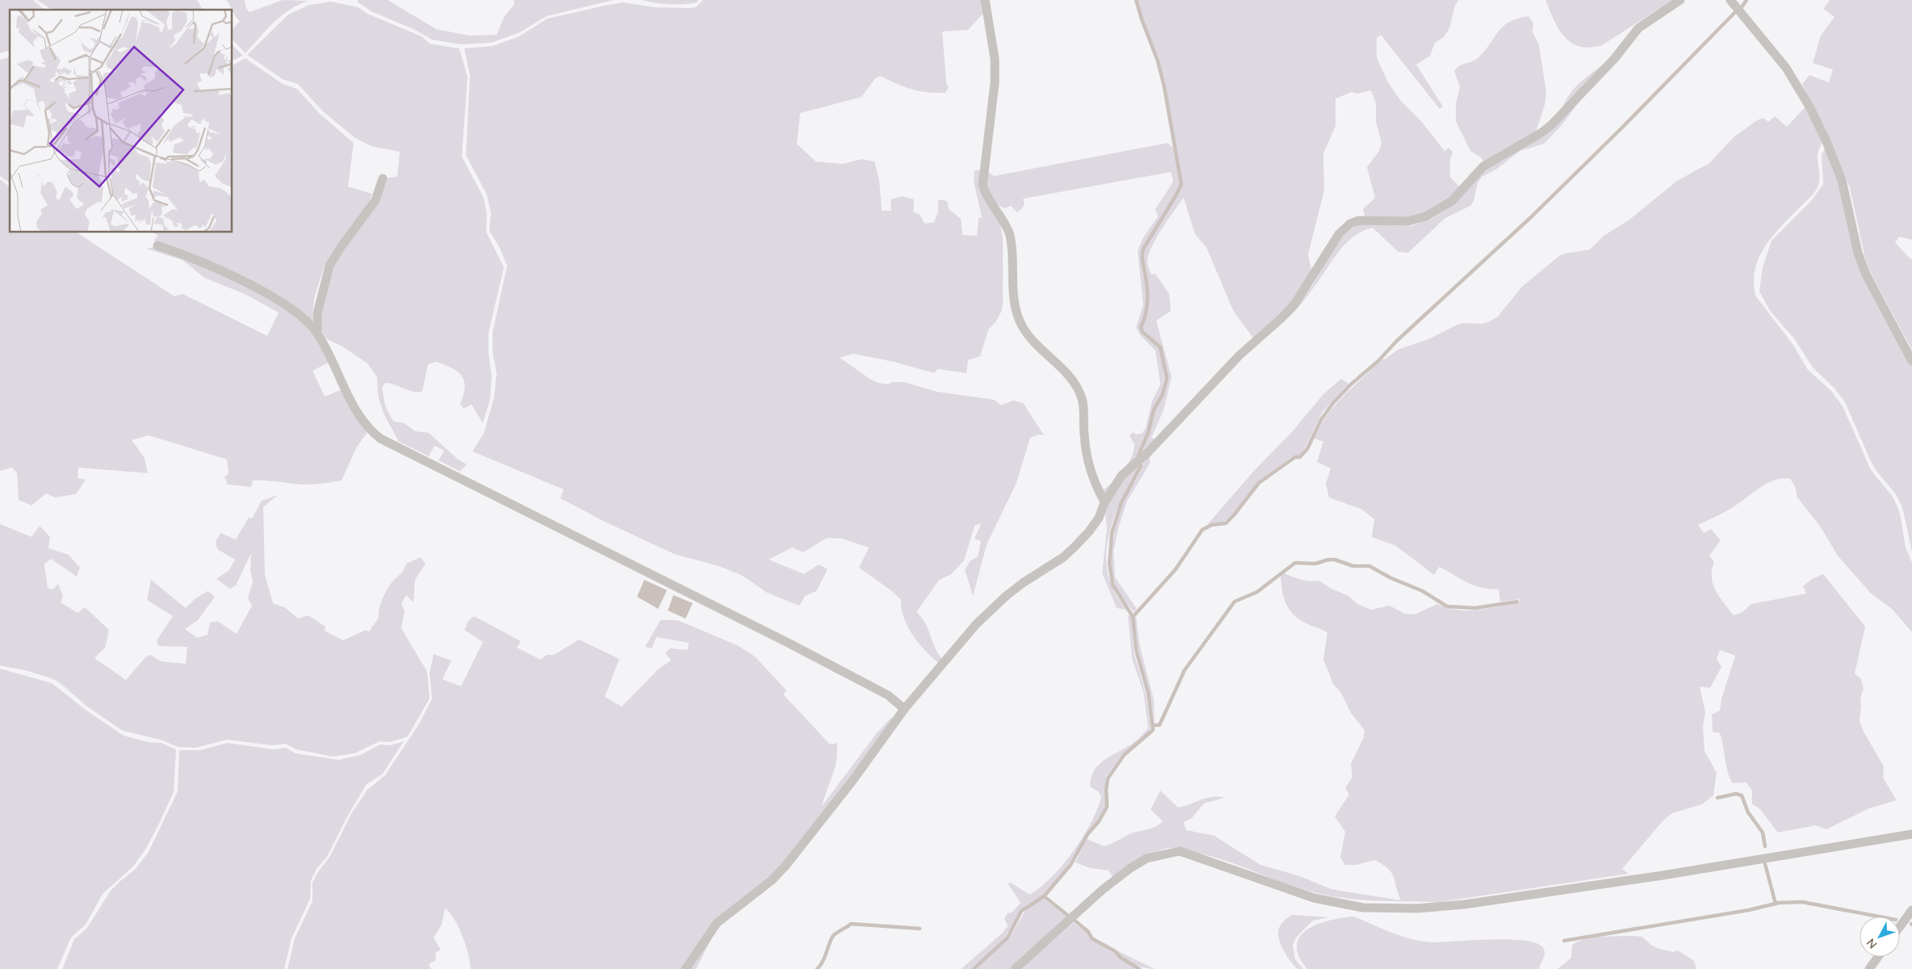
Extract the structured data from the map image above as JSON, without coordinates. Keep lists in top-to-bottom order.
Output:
{
  "north": "bottom left"
}
